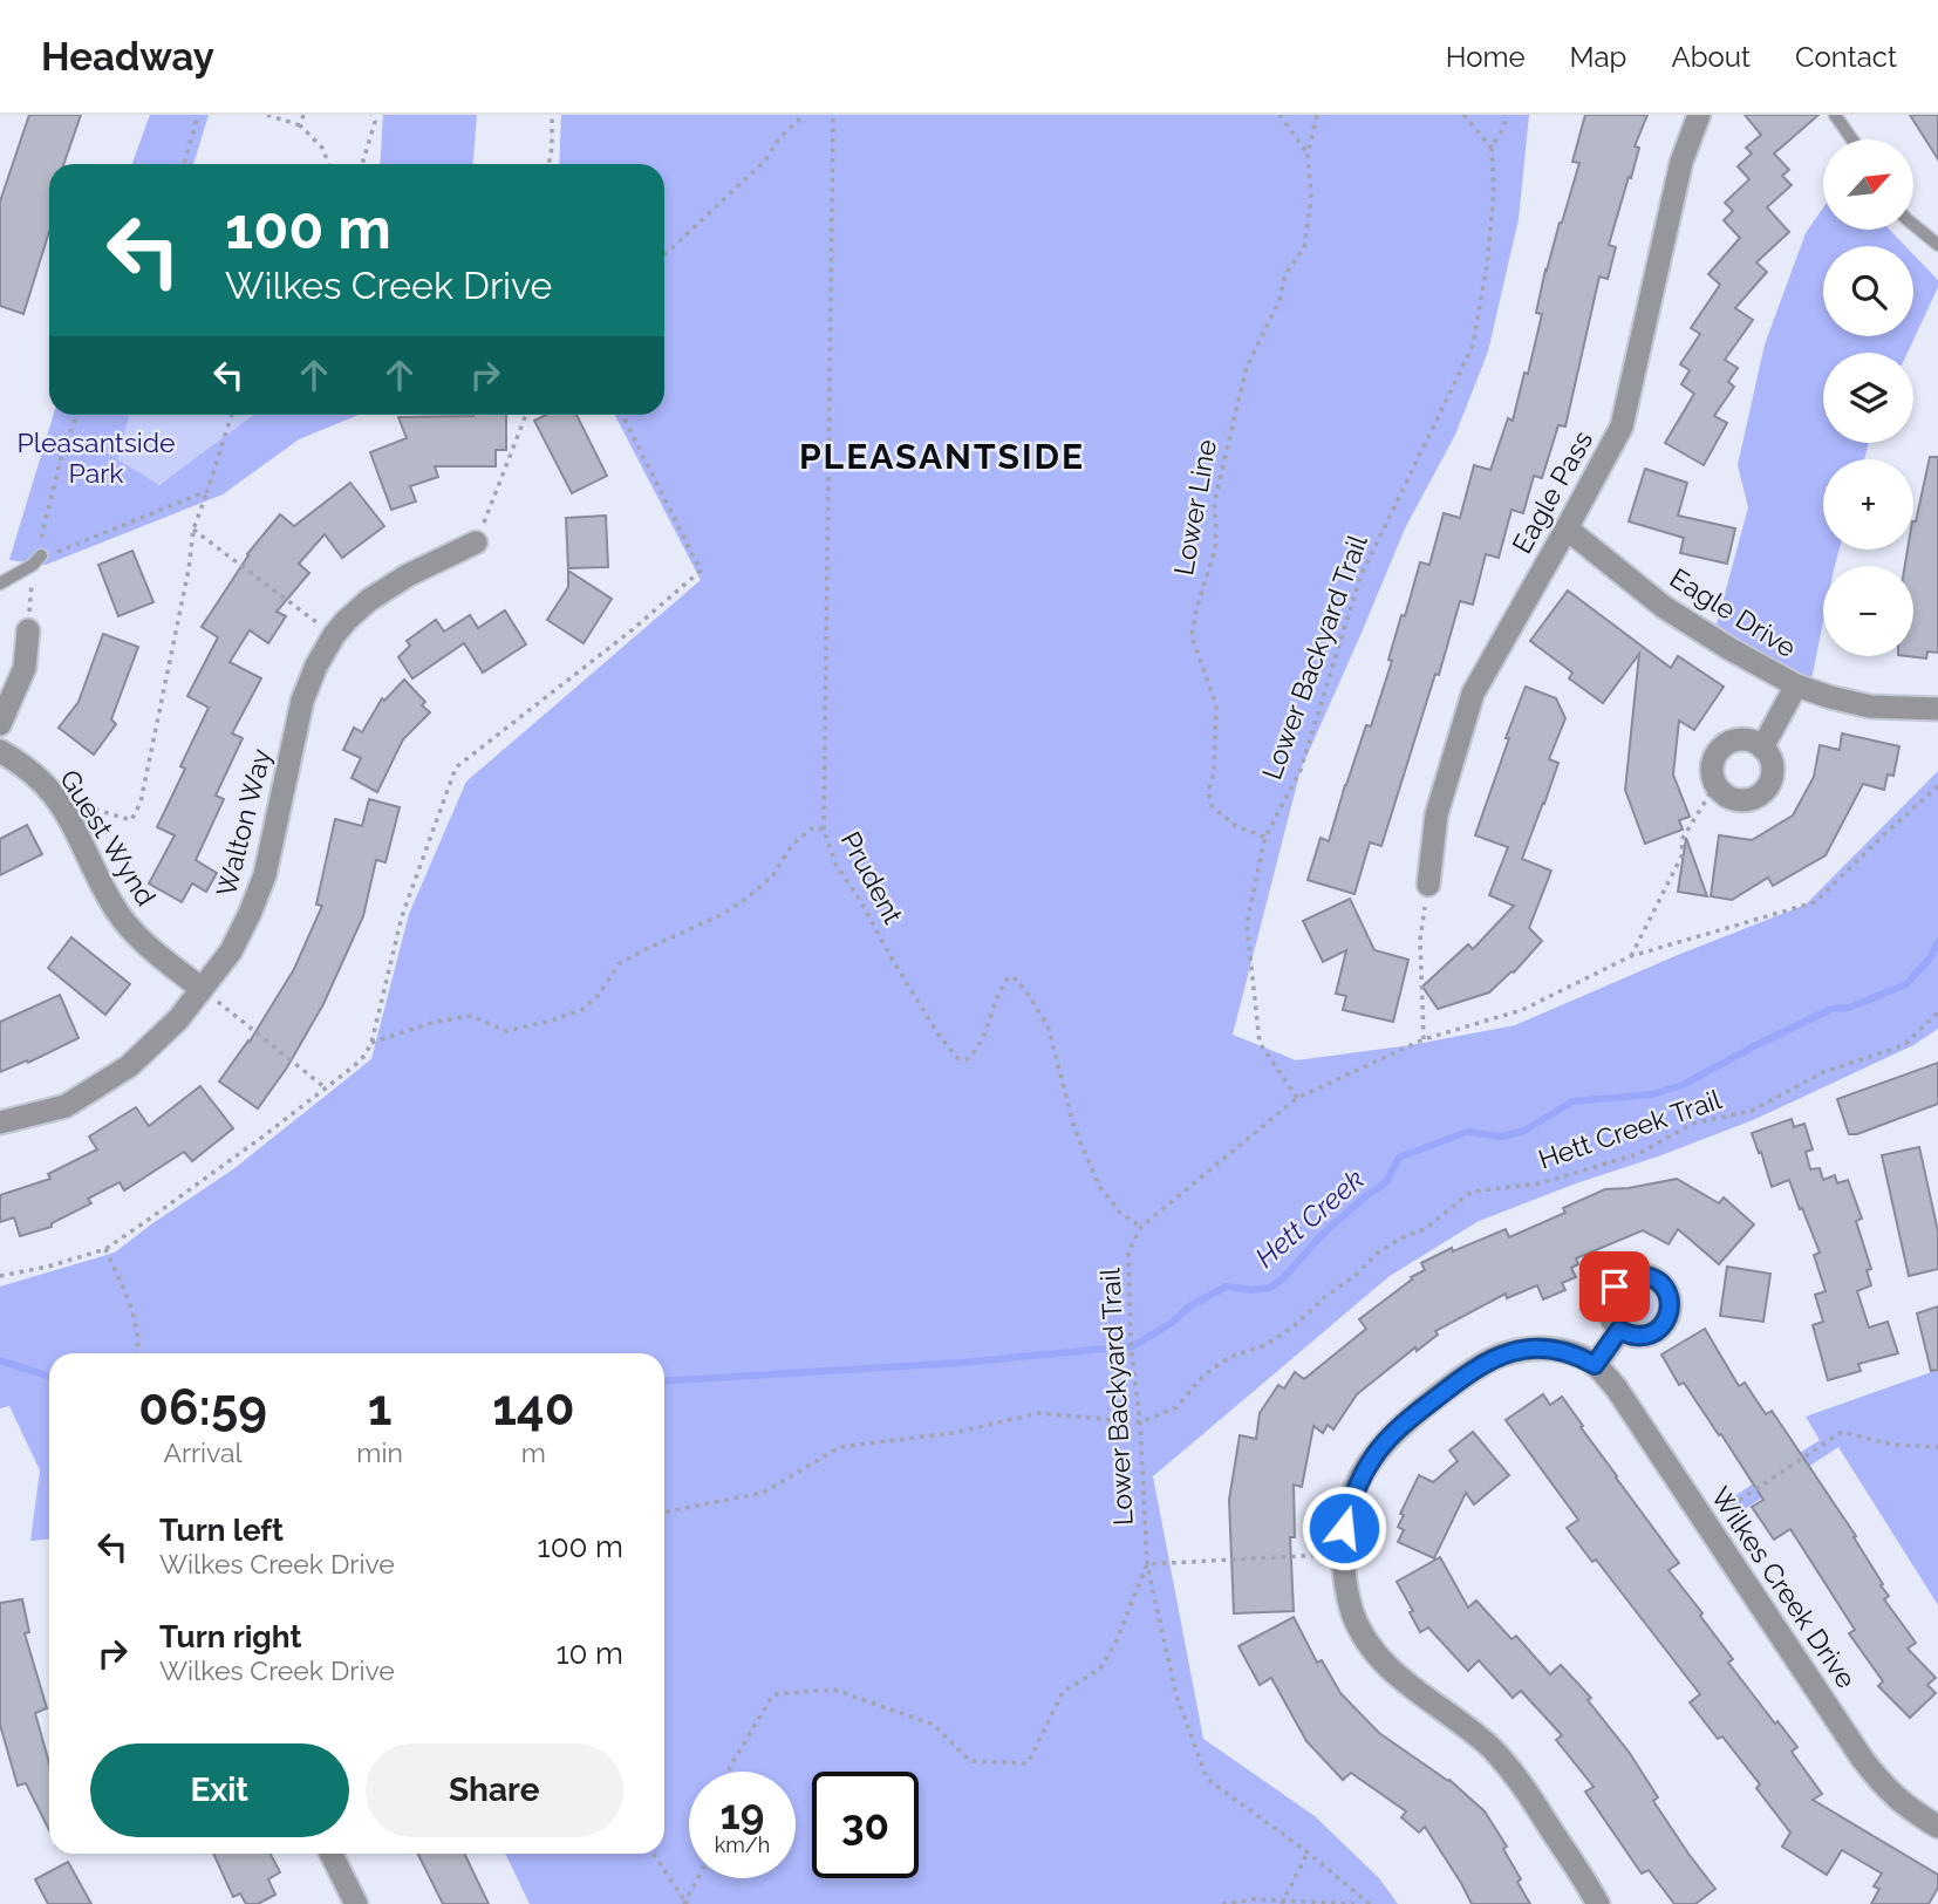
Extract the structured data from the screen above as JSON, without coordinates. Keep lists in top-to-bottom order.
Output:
{
  "streets": {
    "street": [
      "Eagle Pass",
      "Eagle Drive",
      "Walton Way",
      "Guest Wynd",
      "Wilkes Creek Drive"
    ],
    "path": [
      "Lower Line",
      "Lower Backyard Trail",
      "Prudent",
      "Hett Creek Trail"
    ]
  },
  "crossings": [
    ["Eagle Pass", "Eagle Drive"],
    ["Lower Line", "Lower Backyard Trail"],
    ["Lower Backyard Trail", "Prudent"],
    ["Lower Backyard Trail", "Hett Creek Trail"],
    ["Walton Way", "Guest Wynd"]
  ],
  "districts": ["PLEASANTSIDE"],
  "water": ["Hett Creek"],
  "parks": ["Pleasantside Park"],
  "north": "top right",
  "page": {
    "header": "Headway",
    "nav": [
      "Home",
      "Map",
      "About",
      "Contact"
    ],
    "map_buttons": ["+", "−"],
    "turn": ["100 m", "Wilkes Creek Drive"],
    "eta": [
      "06:59",
      "Arrival",
      "1",
      "min",
      "140",
      "m"
    ],
    "list": [
      {
        "name": "Turn left",
        "note": "Wilkes Creek Drive",
        "value": "100 m"
      },
      {
        "name": "Turn right",
        "note": "Wilkes Creek Drive",
        "value": "10 m"
      }
    ],
    "buttons": ["Exit", "Share"],
    "speed": "19 km/h",
    "limit": "30"
  }
}
